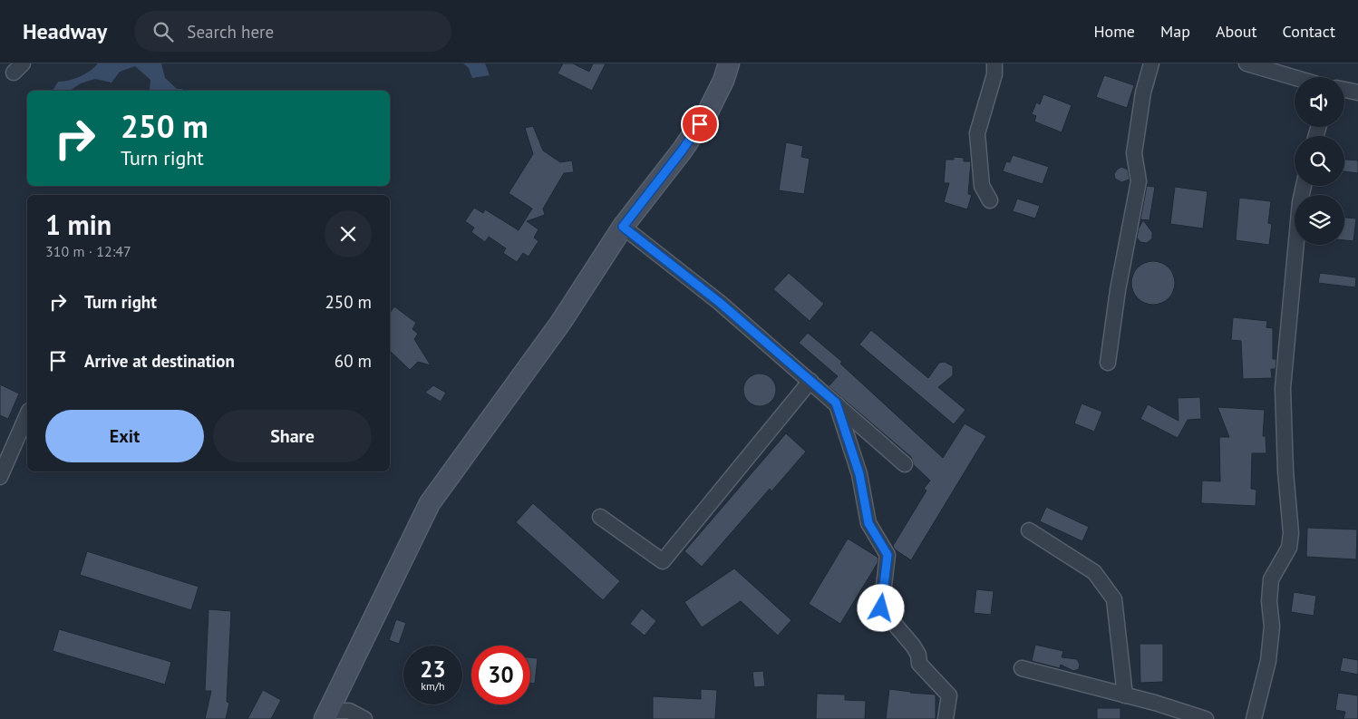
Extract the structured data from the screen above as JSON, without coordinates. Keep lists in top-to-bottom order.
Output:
{
  "page": {
    "header": "Headway",
    "search": "Search here",
    "nav": [
      "Home",
      "Map",
      "About",
      "Contact"
    ],
    "turn": ["250 m", "Turn right"],
    "heading": ["1 min", "310 m · 12:47"],
    "list": [
      {
        "name": "Turn right",
        "value": "250 m"
      },
      {
        "name": "Arrive at destination",
        "value": "60 m"
      }
    ],
    "buttons": ["Exit", "Share"],
    "speed": "23 km/h",
    "limit": "30"
  }
}
